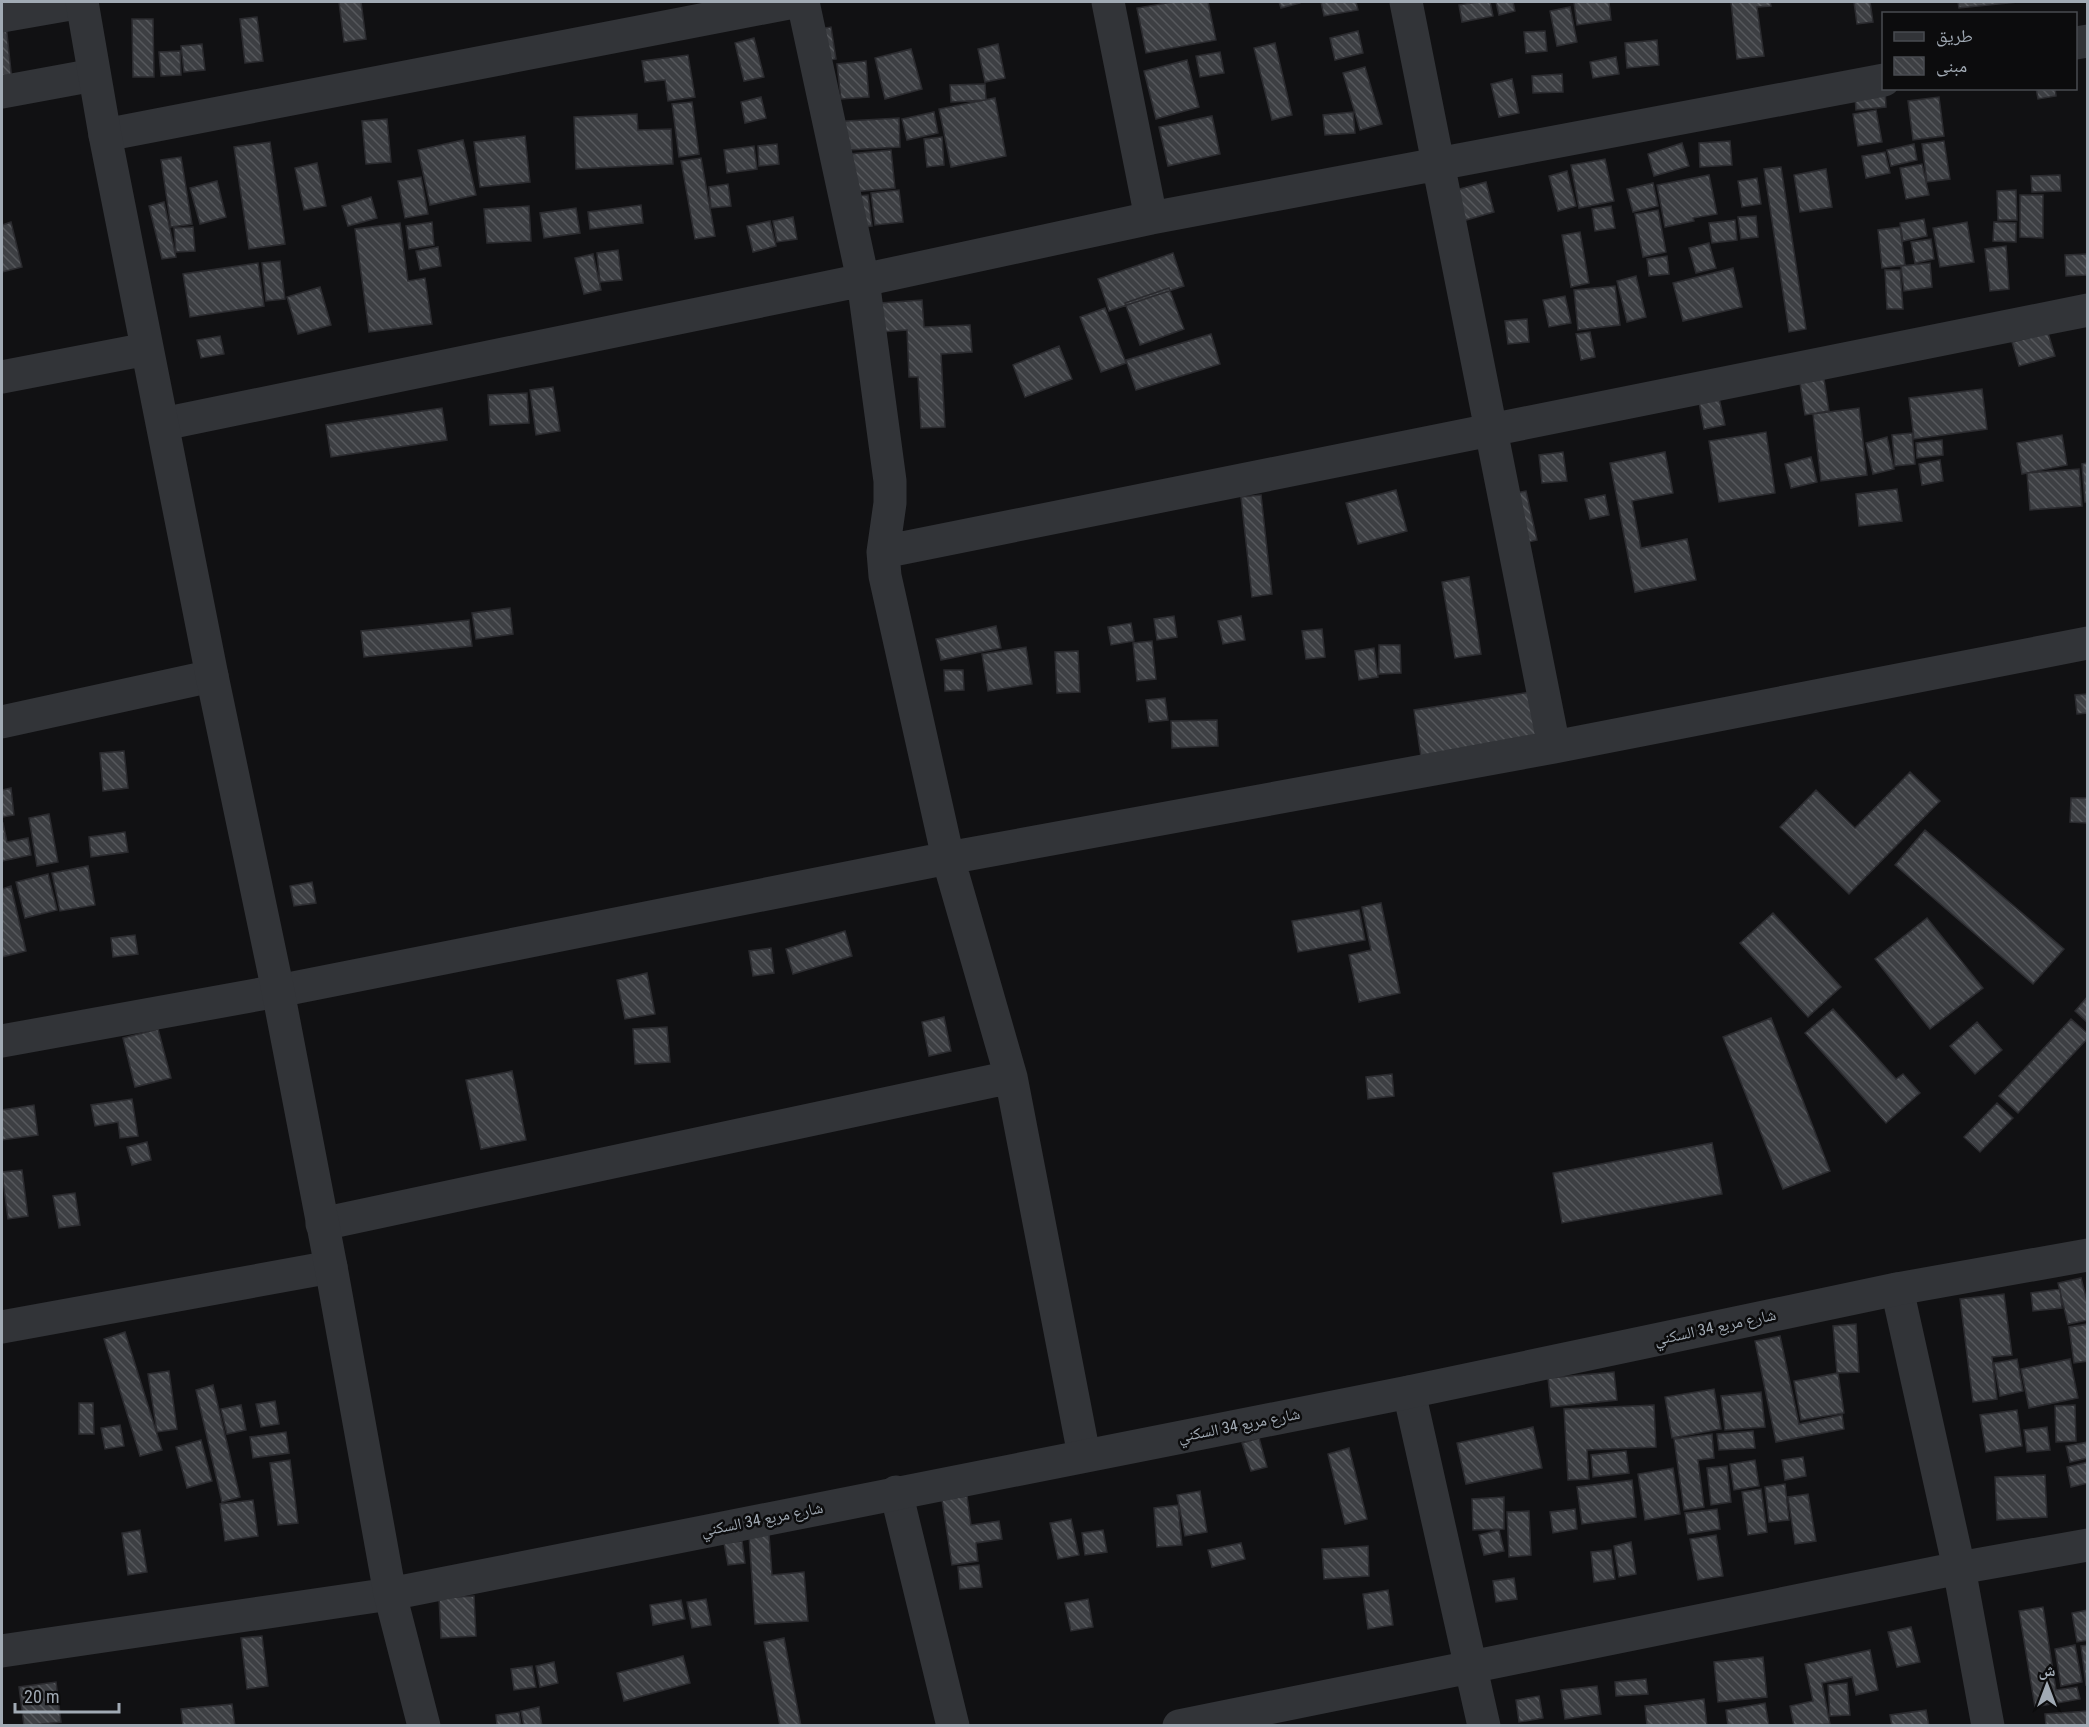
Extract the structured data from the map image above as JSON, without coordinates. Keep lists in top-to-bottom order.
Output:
{
  "streets": {
    "street": ["شارع مربع 34 السكني"]
  },
  "legend": ["طريق", "مبنى"],
  "scale_bar": "20 m",
  "north": "top"
}
